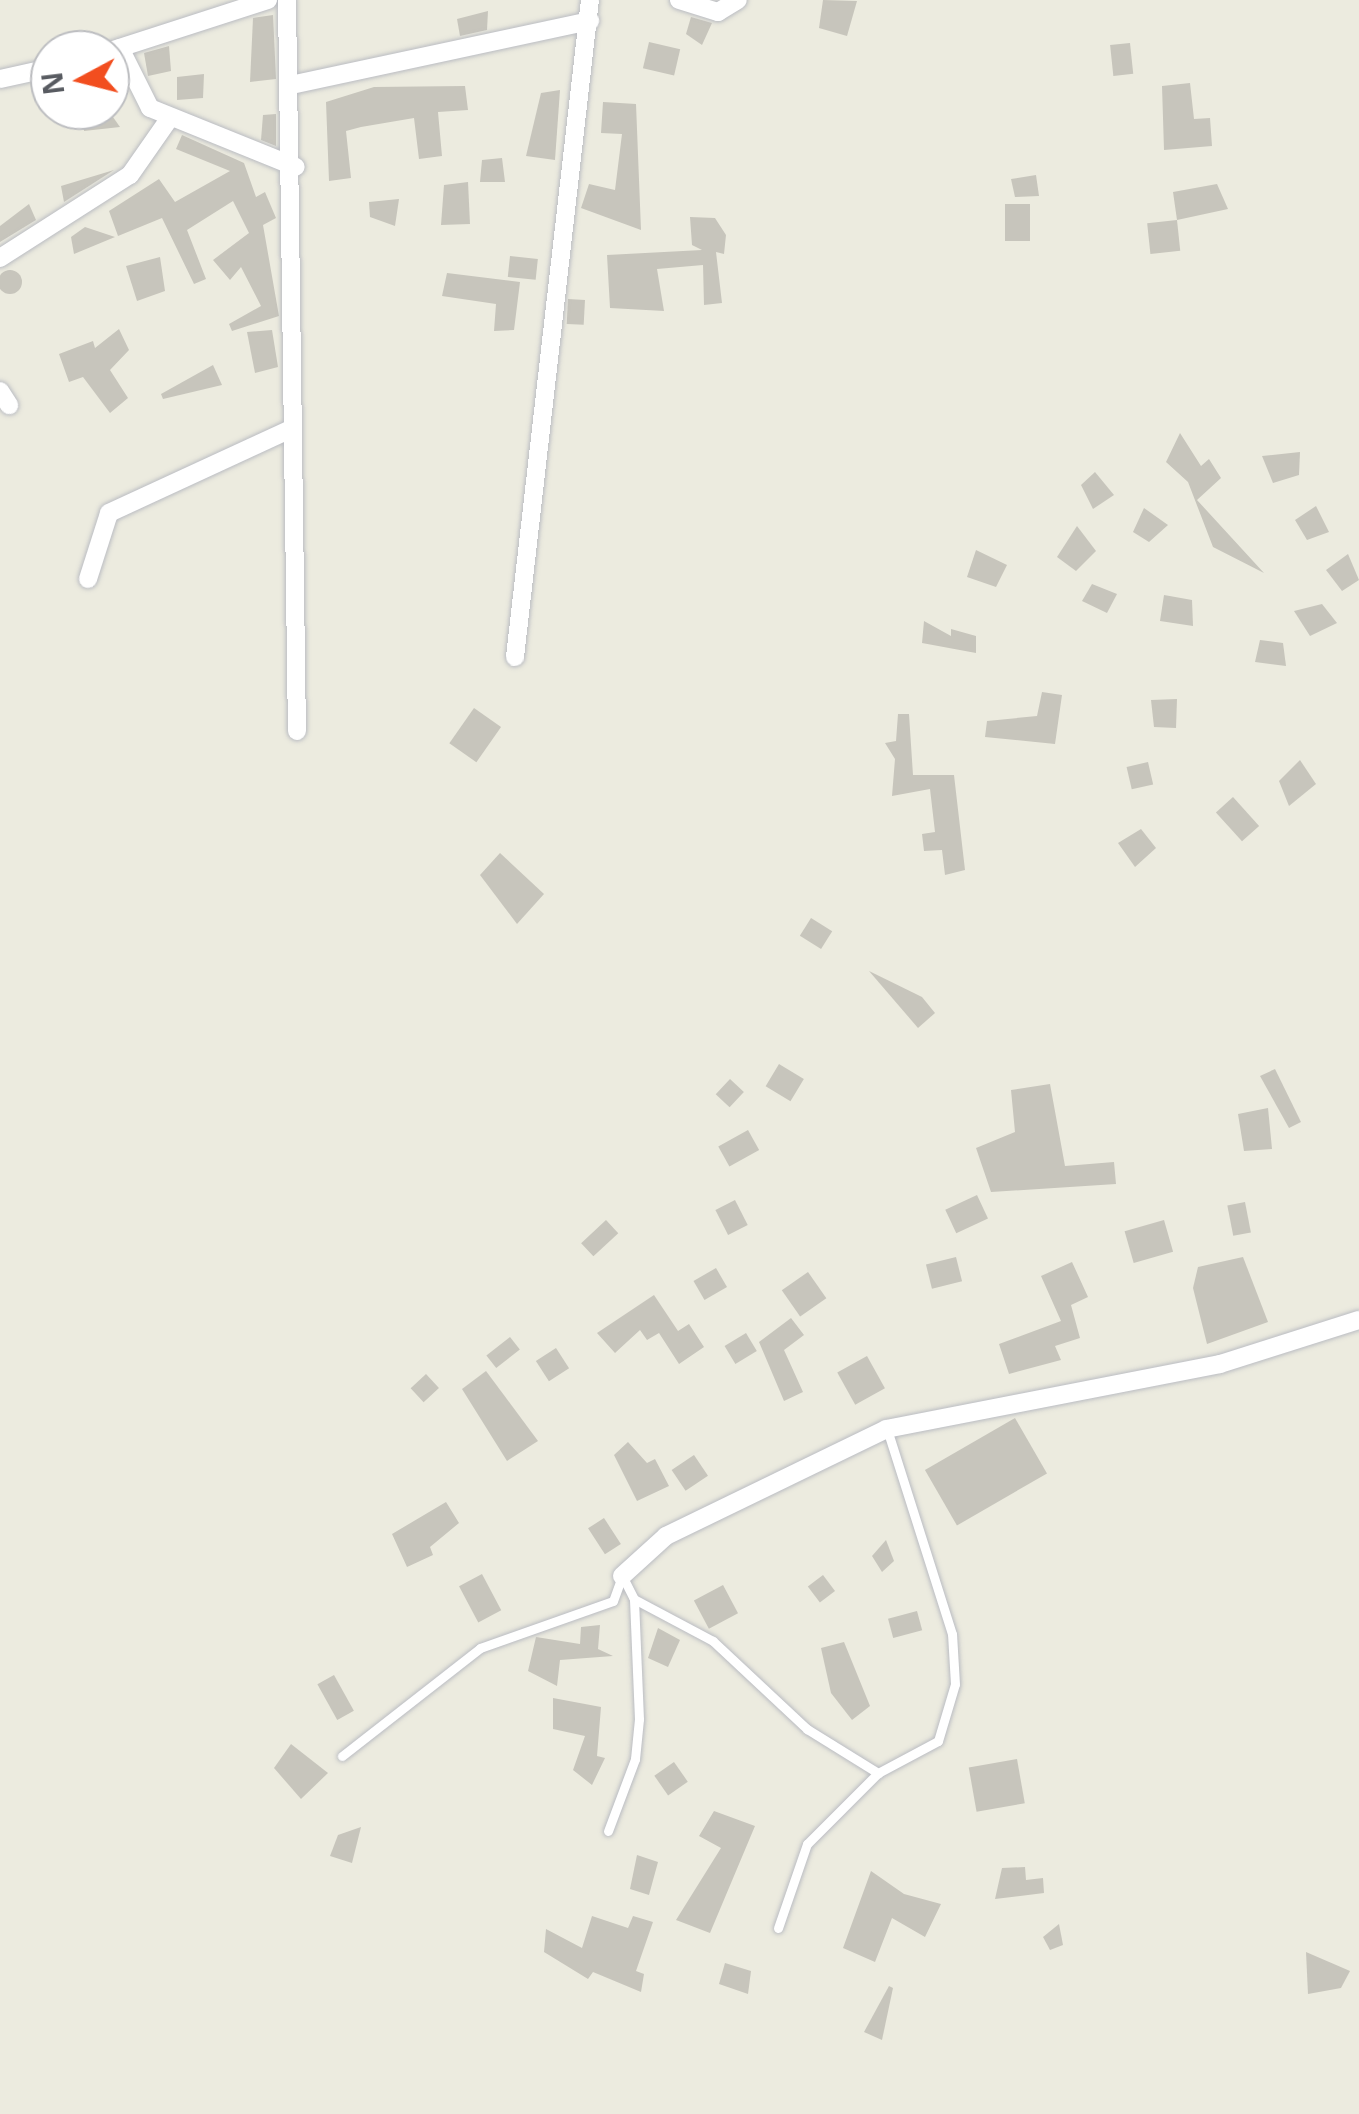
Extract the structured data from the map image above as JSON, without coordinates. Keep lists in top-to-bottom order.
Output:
{
  "north": "left"
}
